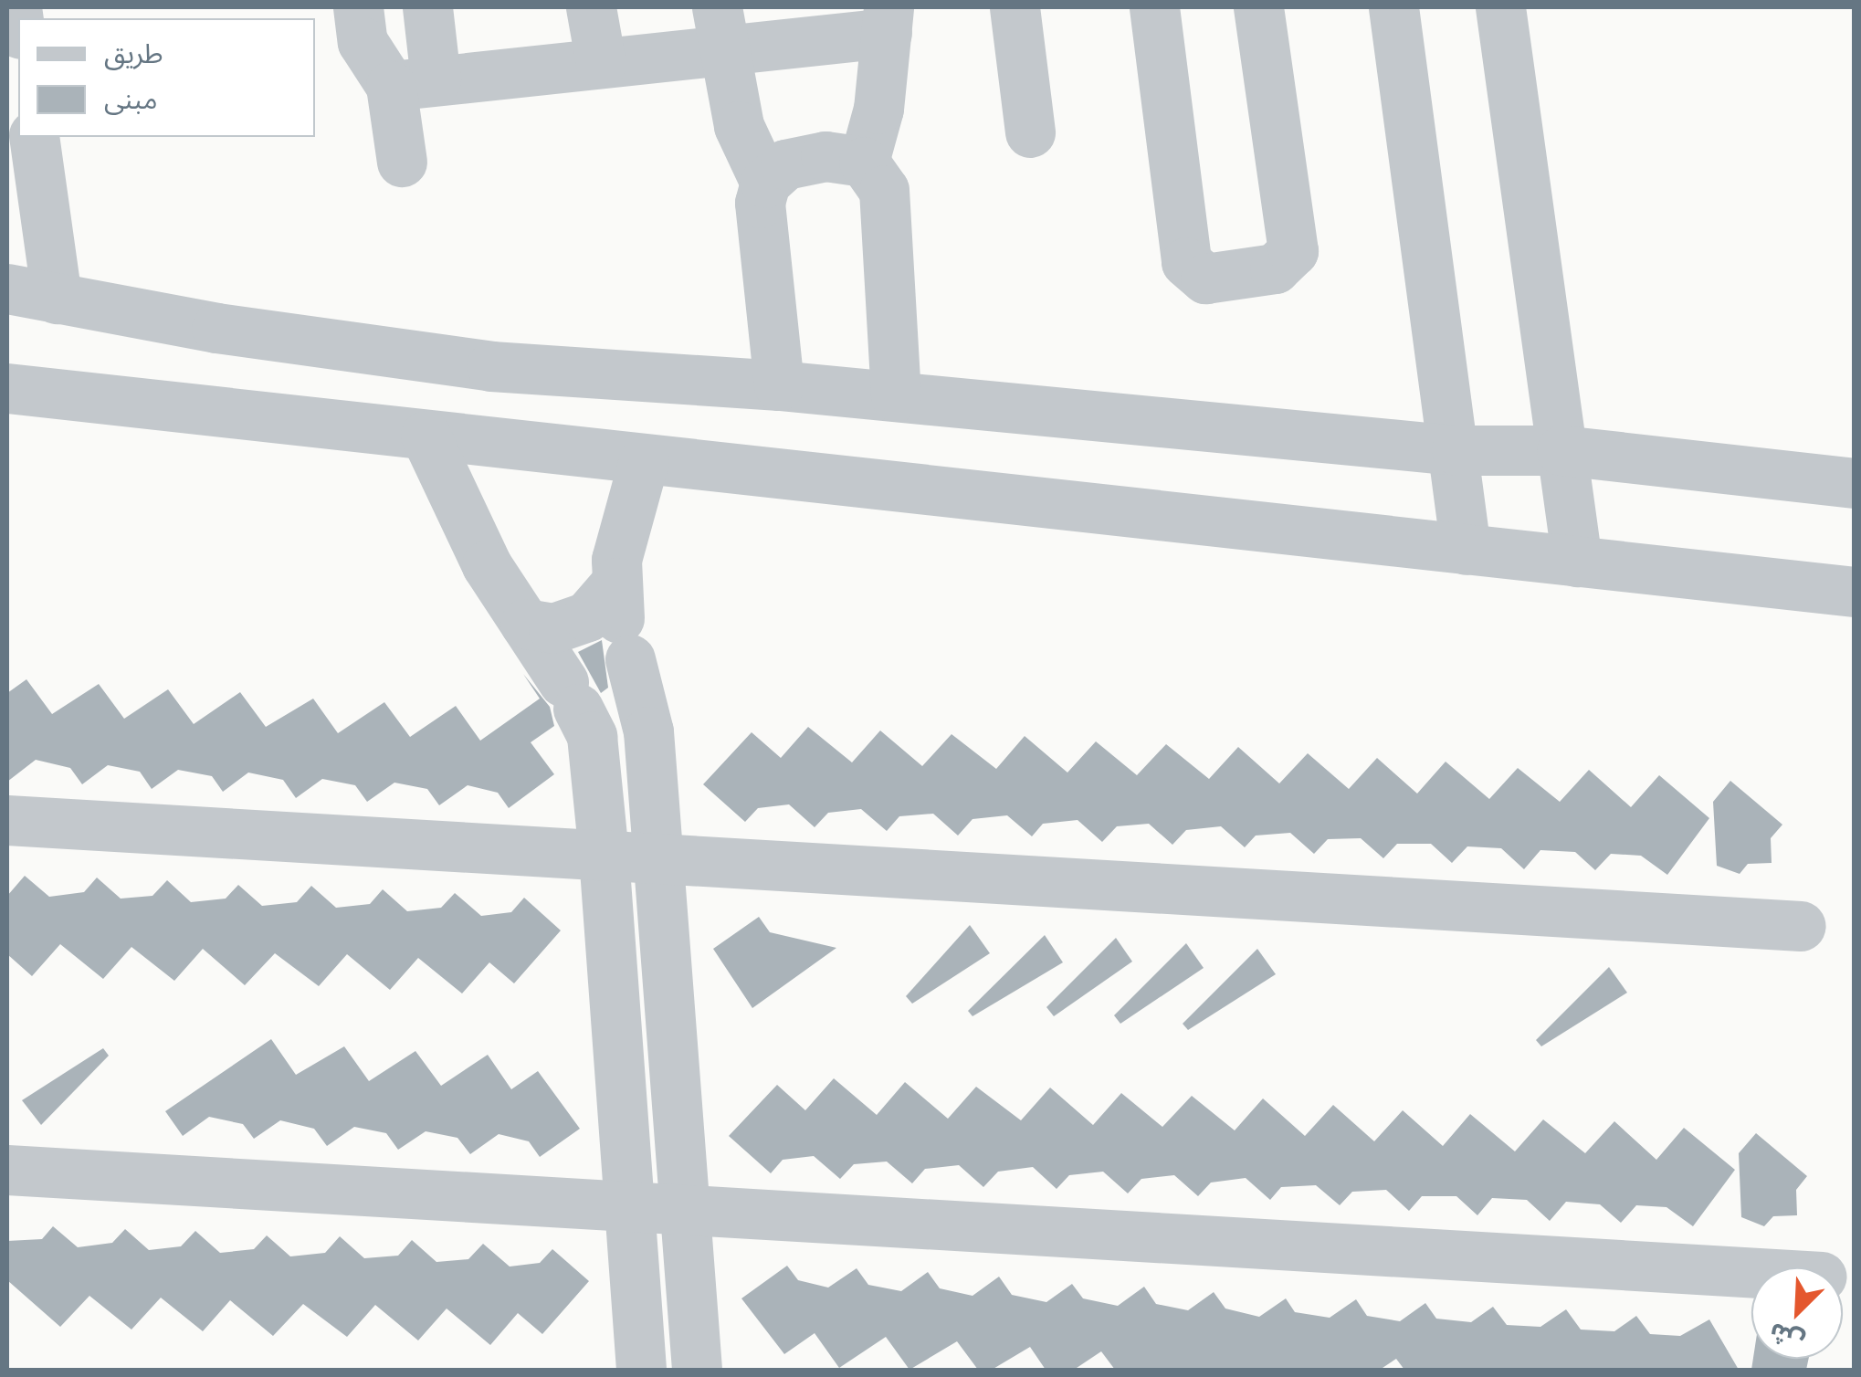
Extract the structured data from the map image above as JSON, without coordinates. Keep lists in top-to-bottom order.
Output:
{
  "legend": ["طريق", "مبنى"],
  "north": "bottom left"
}
